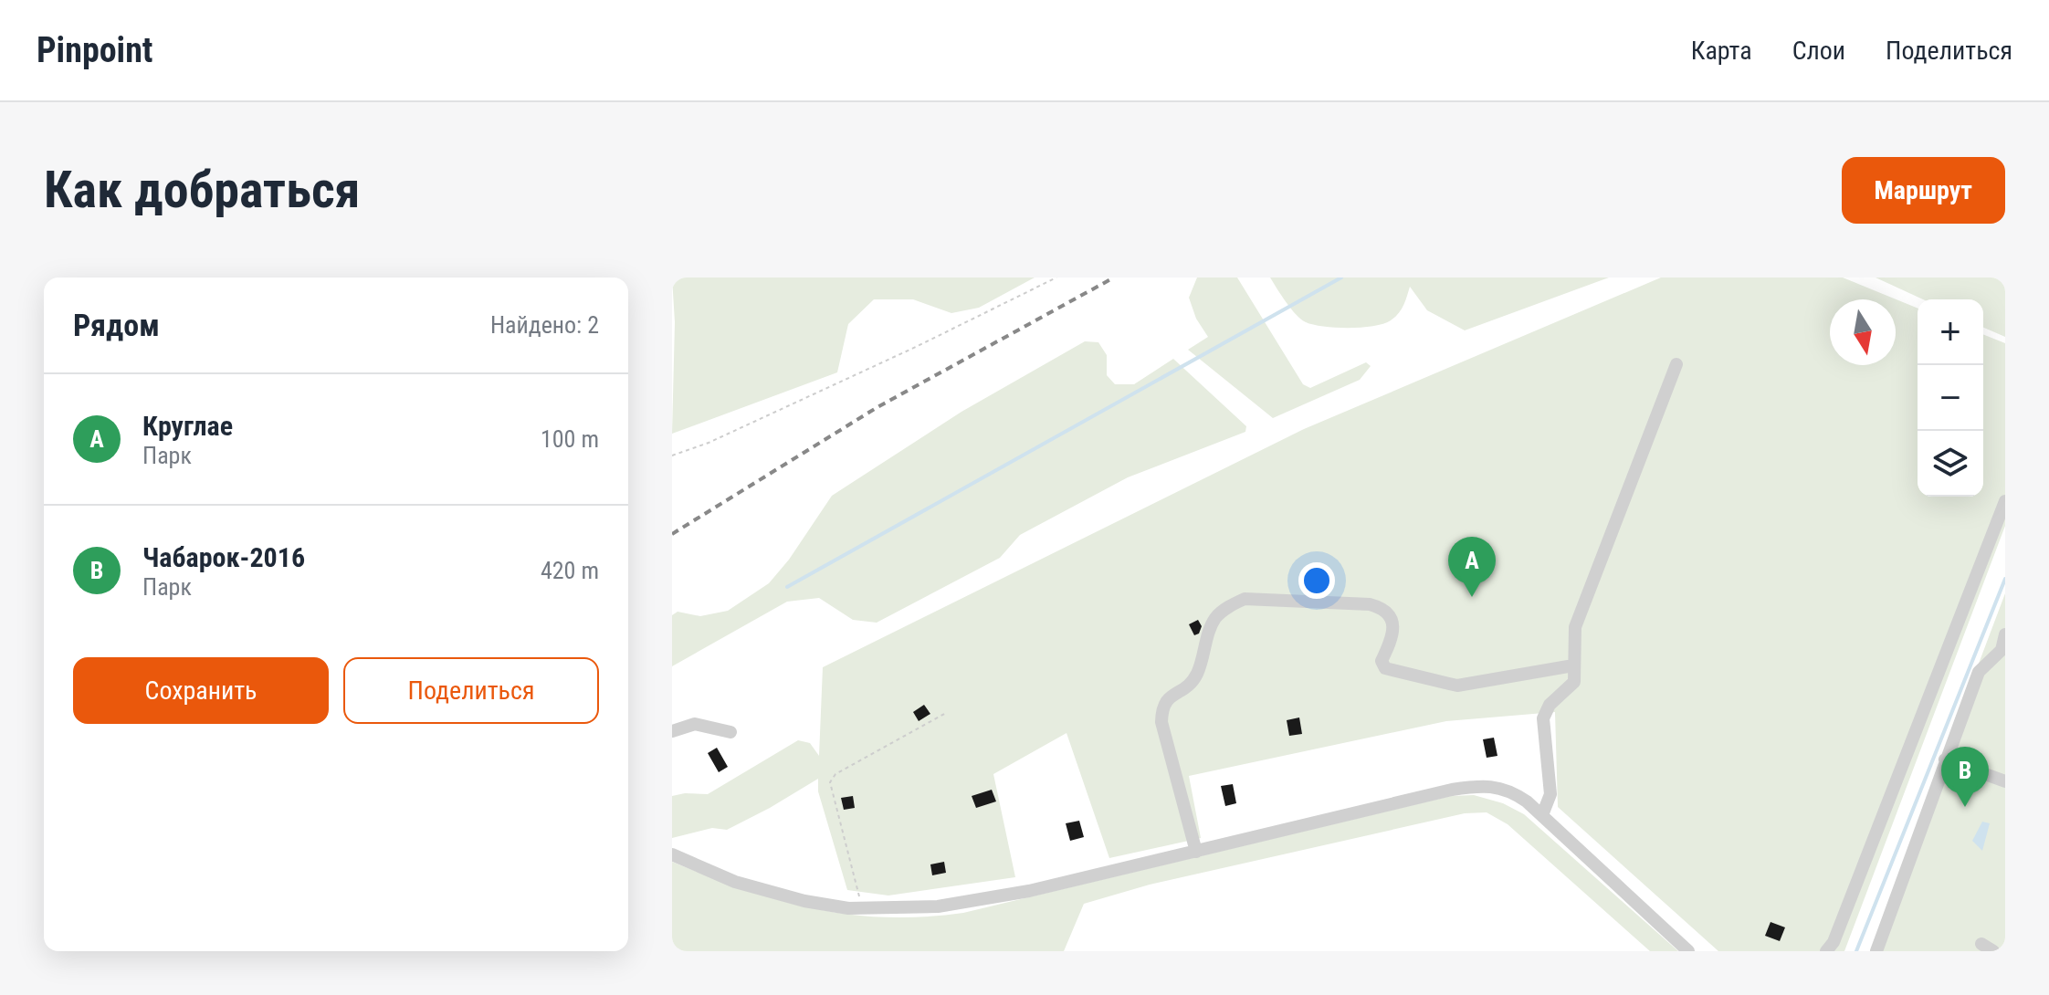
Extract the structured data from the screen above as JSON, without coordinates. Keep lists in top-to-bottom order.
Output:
{
  "north": "bottom",
  "page": {
    "header": "Pinpoint",
    "nav": ["Карта", "Слои", "Поделиться"],
    "buttons": [
      "Маршрут",
      ["Сохранить", "Поделиться"]
    ],
    "title": "Как добраться",
    "heading": ["Рядом", "Найдено: 2"],
    "map_buttons": ["+", "−"],
    "list": [
      {
        "mark": "A",
        "name": "Круглае",
        "note": "Парк",
        "value": "100 m"
      },
      {
        "mark": "B",
        "name": "Чабарок-2016",
        "note": "Парк",
        "value": "420 m"
      }
    ],
    "pins": ["A", "B"]
  }
}
